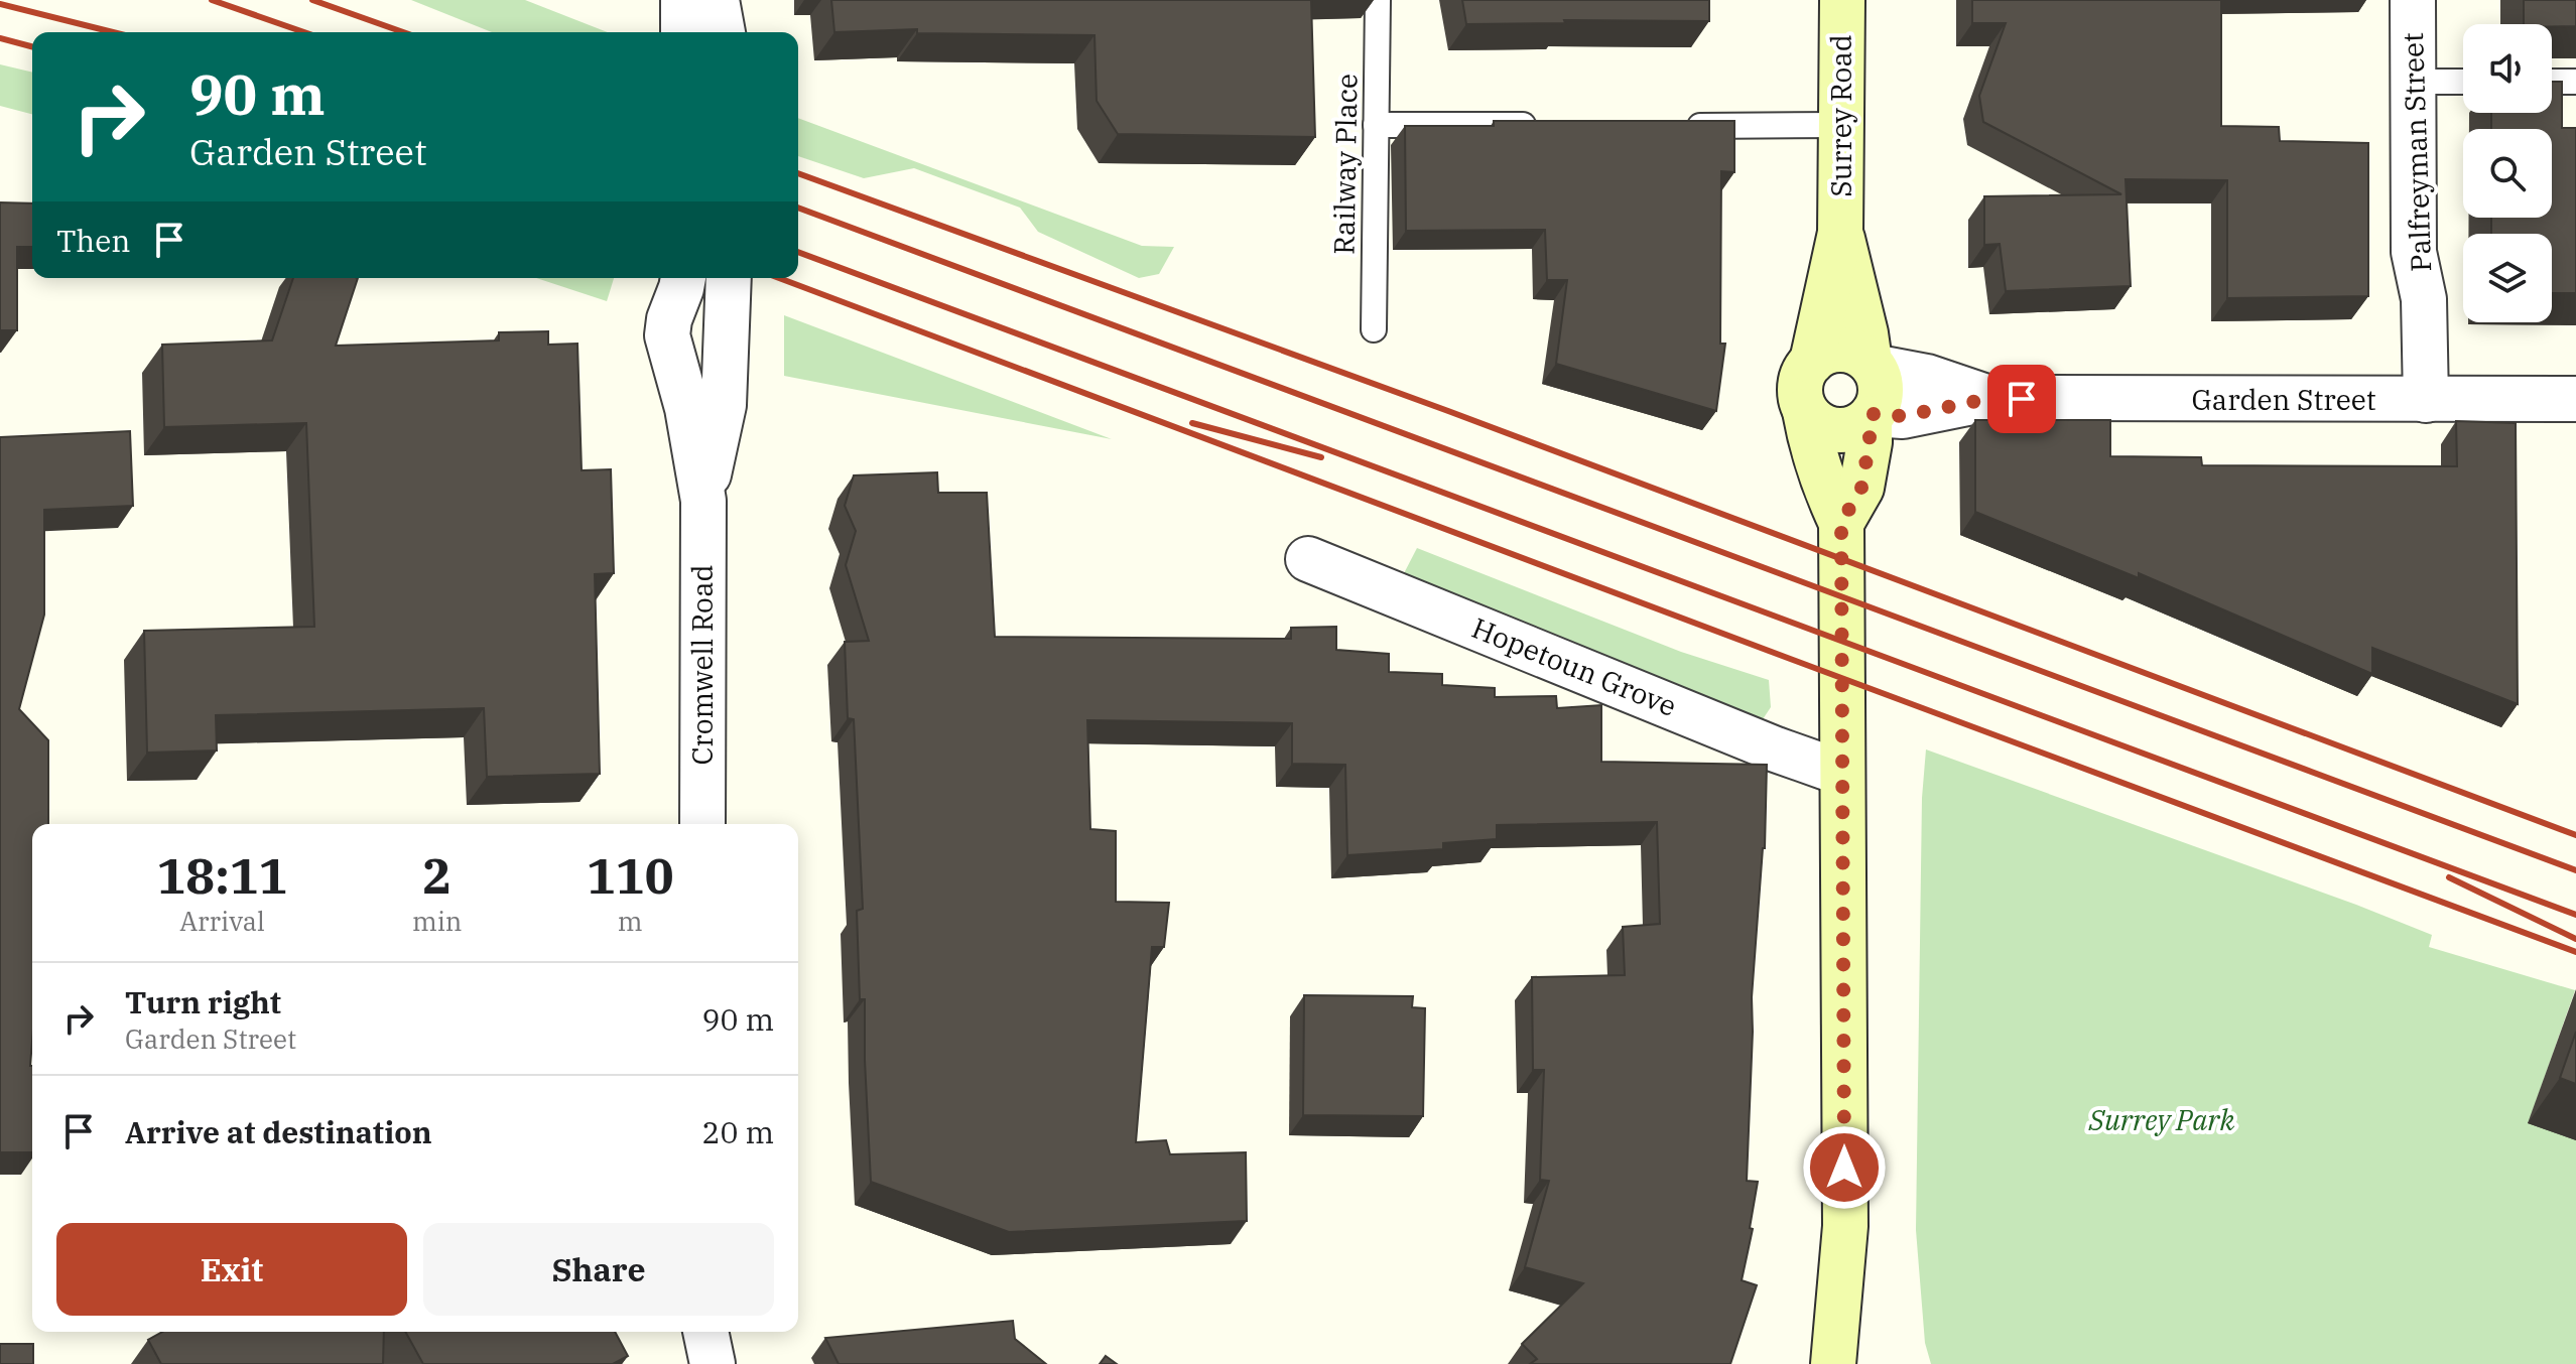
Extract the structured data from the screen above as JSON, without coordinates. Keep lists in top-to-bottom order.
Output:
{
  "streets": {
    "street": [
      "Surrey Road",
      "Palfreyman Street",
      "Garden Street",
      "Cromwell Road",
      "Hopetoun Grove"
    ],
    "lane": ["Railway Place"]
  },
  "crossings": [
    ["Surrey Road", "Garden Street"],
    ["Palfreyman Street", "Garden Street"]
  ],
  "parks": ["Surrey Park"],
  "page": {
    "turn": ["90 m", "Garden Street"],
    "then": "Then",
    "eta": [
      "18:11",
      "Arrival",
      "2",
      "min",
      "110",
      "m"
    ],
    "list": [
      {
        "name": "Turn right",
        "note": "Garden Street",
        "value": "90 m"
      },
      {
        "name": "Arrive at destination",
        "value": "20 m"
      }
    ],
    "buttons": ["Exit", "Share"]
  }
}
